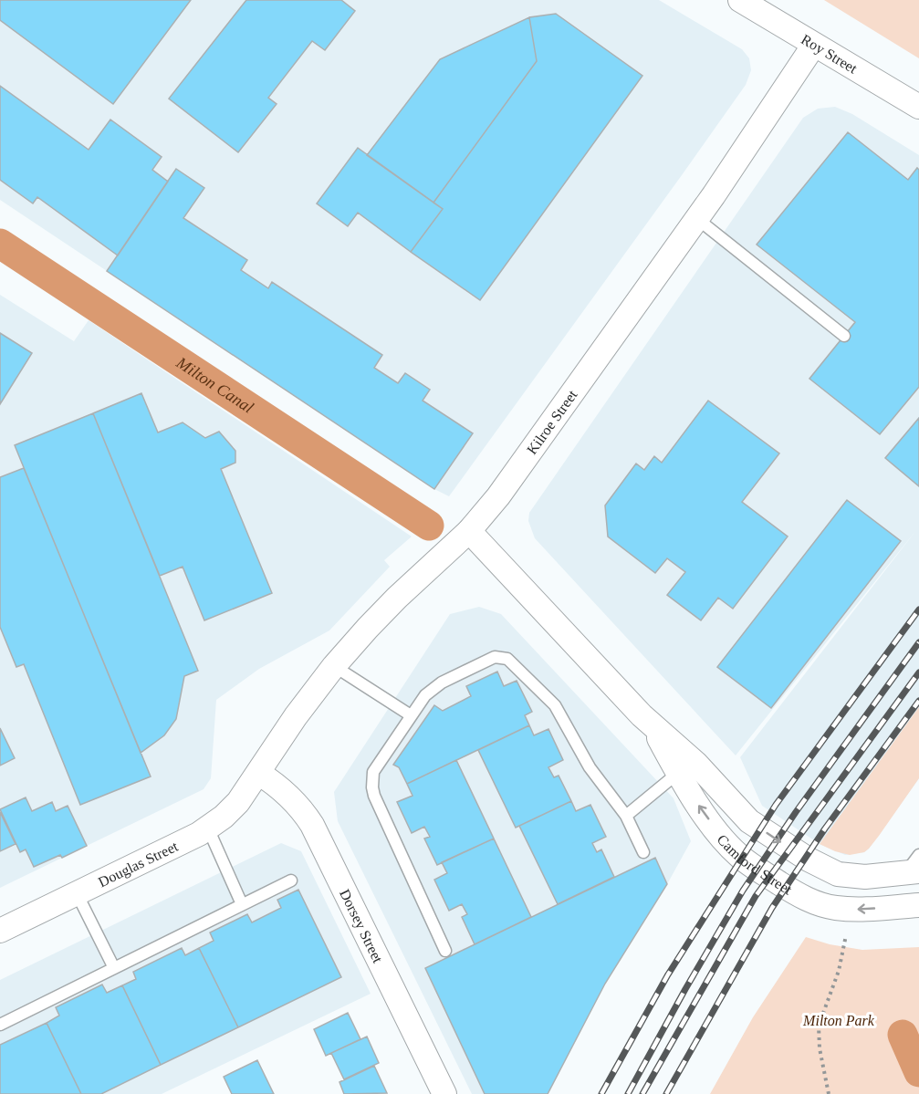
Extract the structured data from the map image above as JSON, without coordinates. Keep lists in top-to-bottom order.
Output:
{
  "streets": {
    "street": [
      "Roy Street",
      "Kilroe Street",
      "Camford Street",
      "Douglas Street",
      "Dorsey Street"
    ]
  },
  "crossings": [
    ["Roy Street", "Kilroe Street"],
    ["Kilroe Street", "Camford Street"],
    ["Kilroe Street", "Douglas Street"],
    ["Kilroe Street", "Dorsey Street"],
    ["Douglas Street", "Dorsey Street"]
  ],
  "water": ["Milton Canal"],
  "parks": ["Milton Park"]
}
